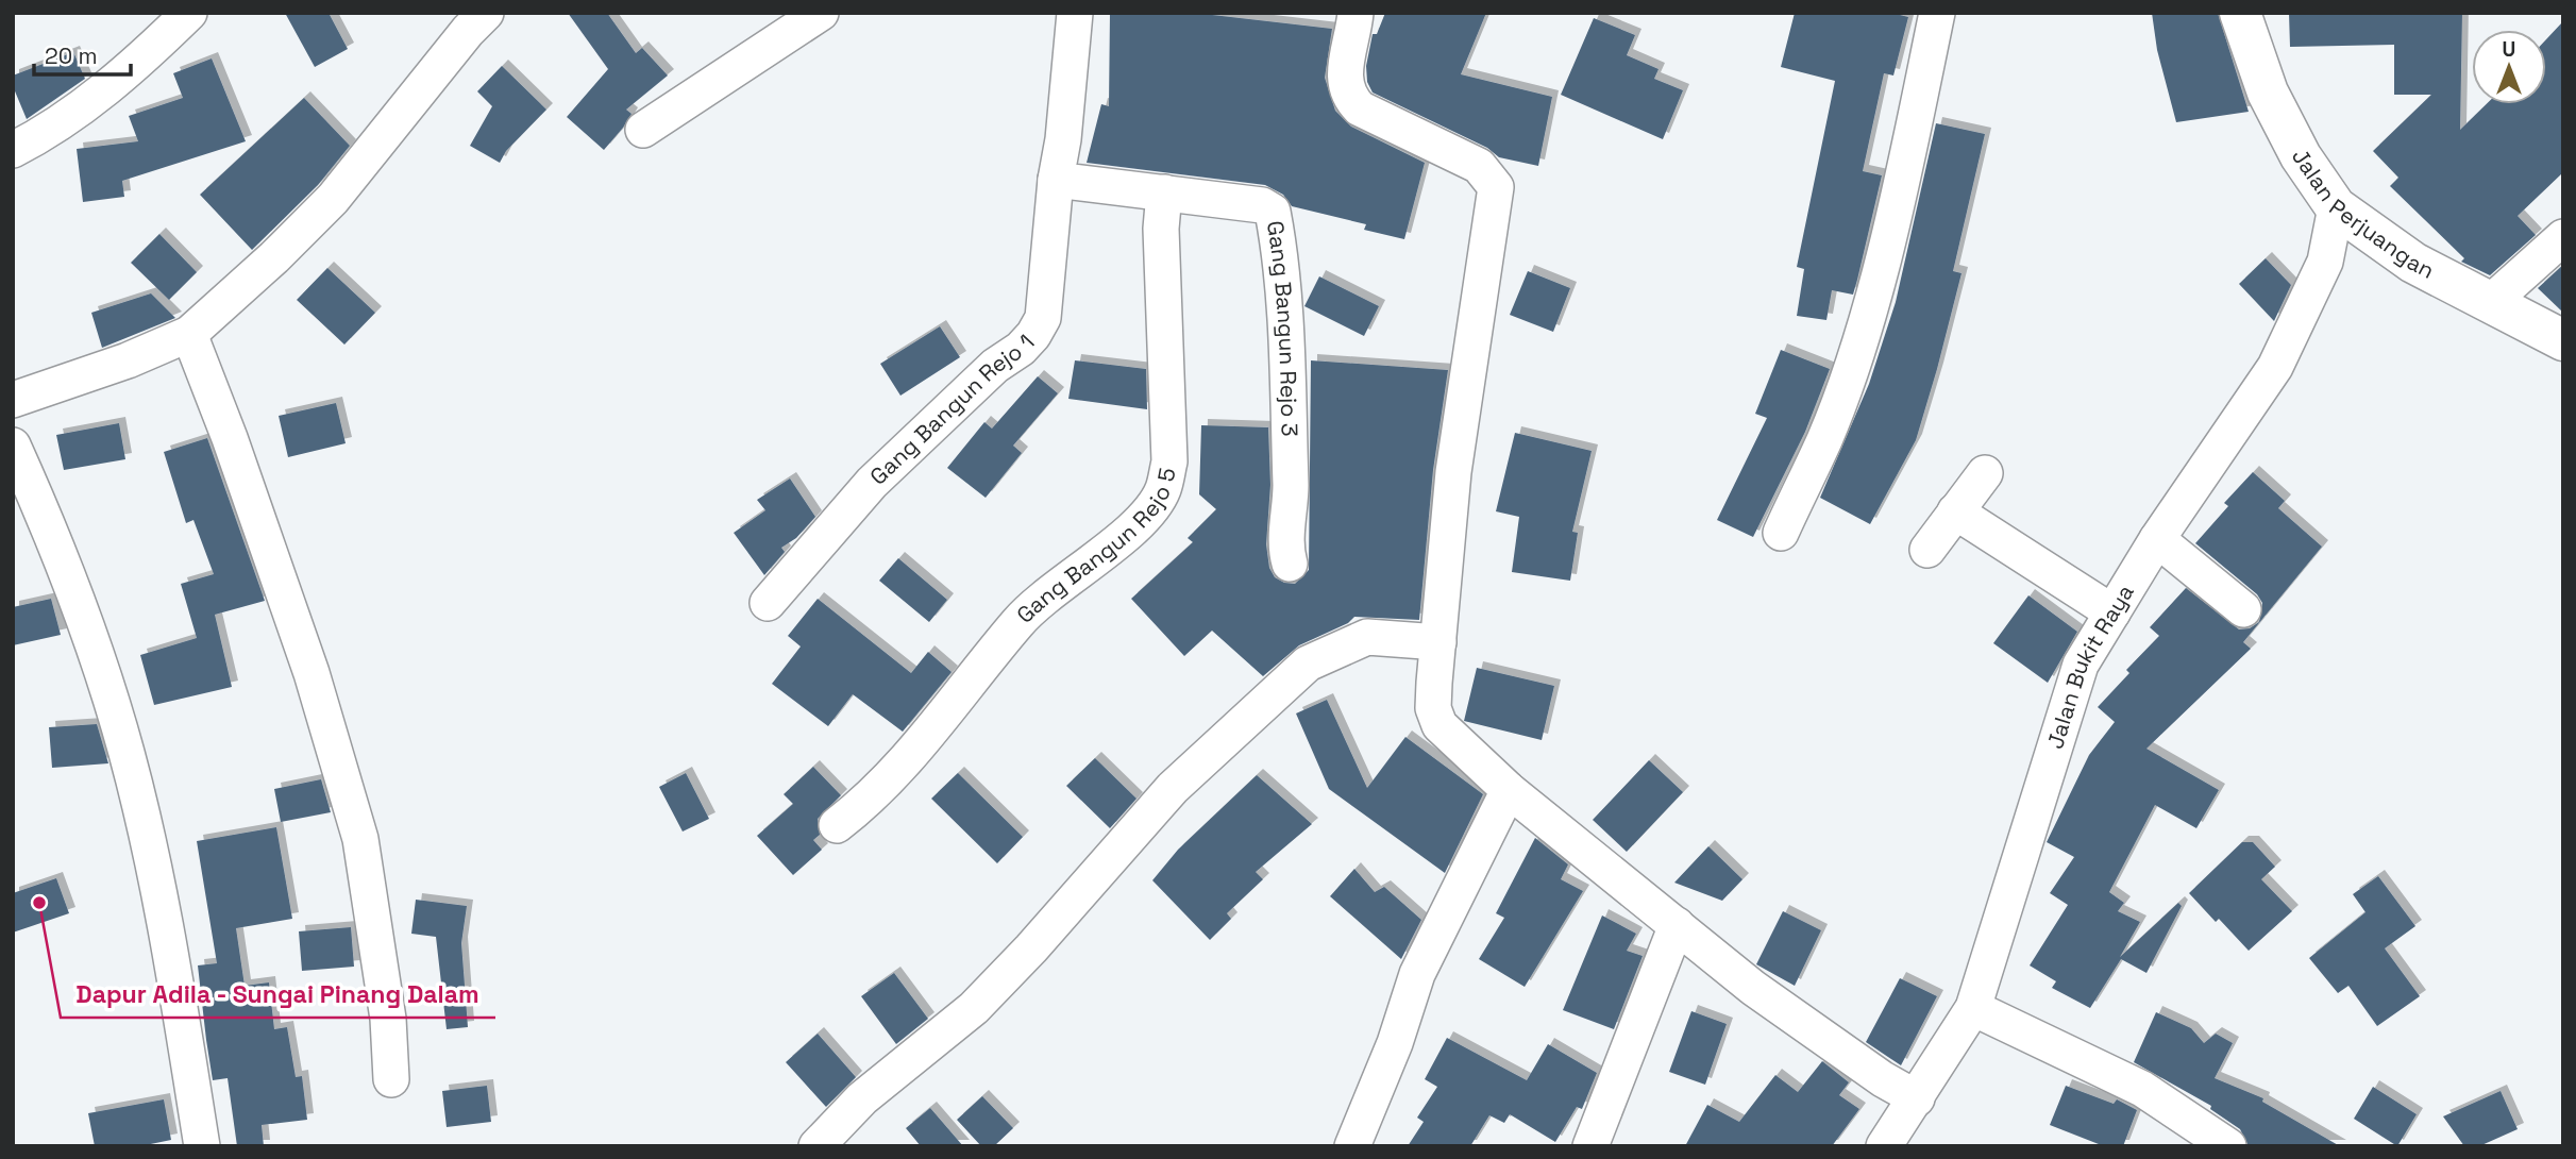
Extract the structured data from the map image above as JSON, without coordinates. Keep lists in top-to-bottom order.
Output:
{
  "streets": {
    "street": [
      "Jalan Perjuangan",
      "Gang Bangun Rejo 3",
      "Gang Bangun Rejo 1",
      "Gang Bangun Rejo 5",
      "Jalan Bukit Raya"
    ]
  },
  "crossings": [
    ["Jalan Perjuangan", "Jalan Bukit Raya"],
    ["Gang Bangun Rejo 3", "Gang Bangun Rejo 1"],
    ["Gang Bangun Rejo 3", "Gang Bangun Rejo 5"]
  ],
  "places": ["Dapur Adila - Sungai Pinang Dalam"],
  "scale_bar": "20 m",
  "north": "top"
}
